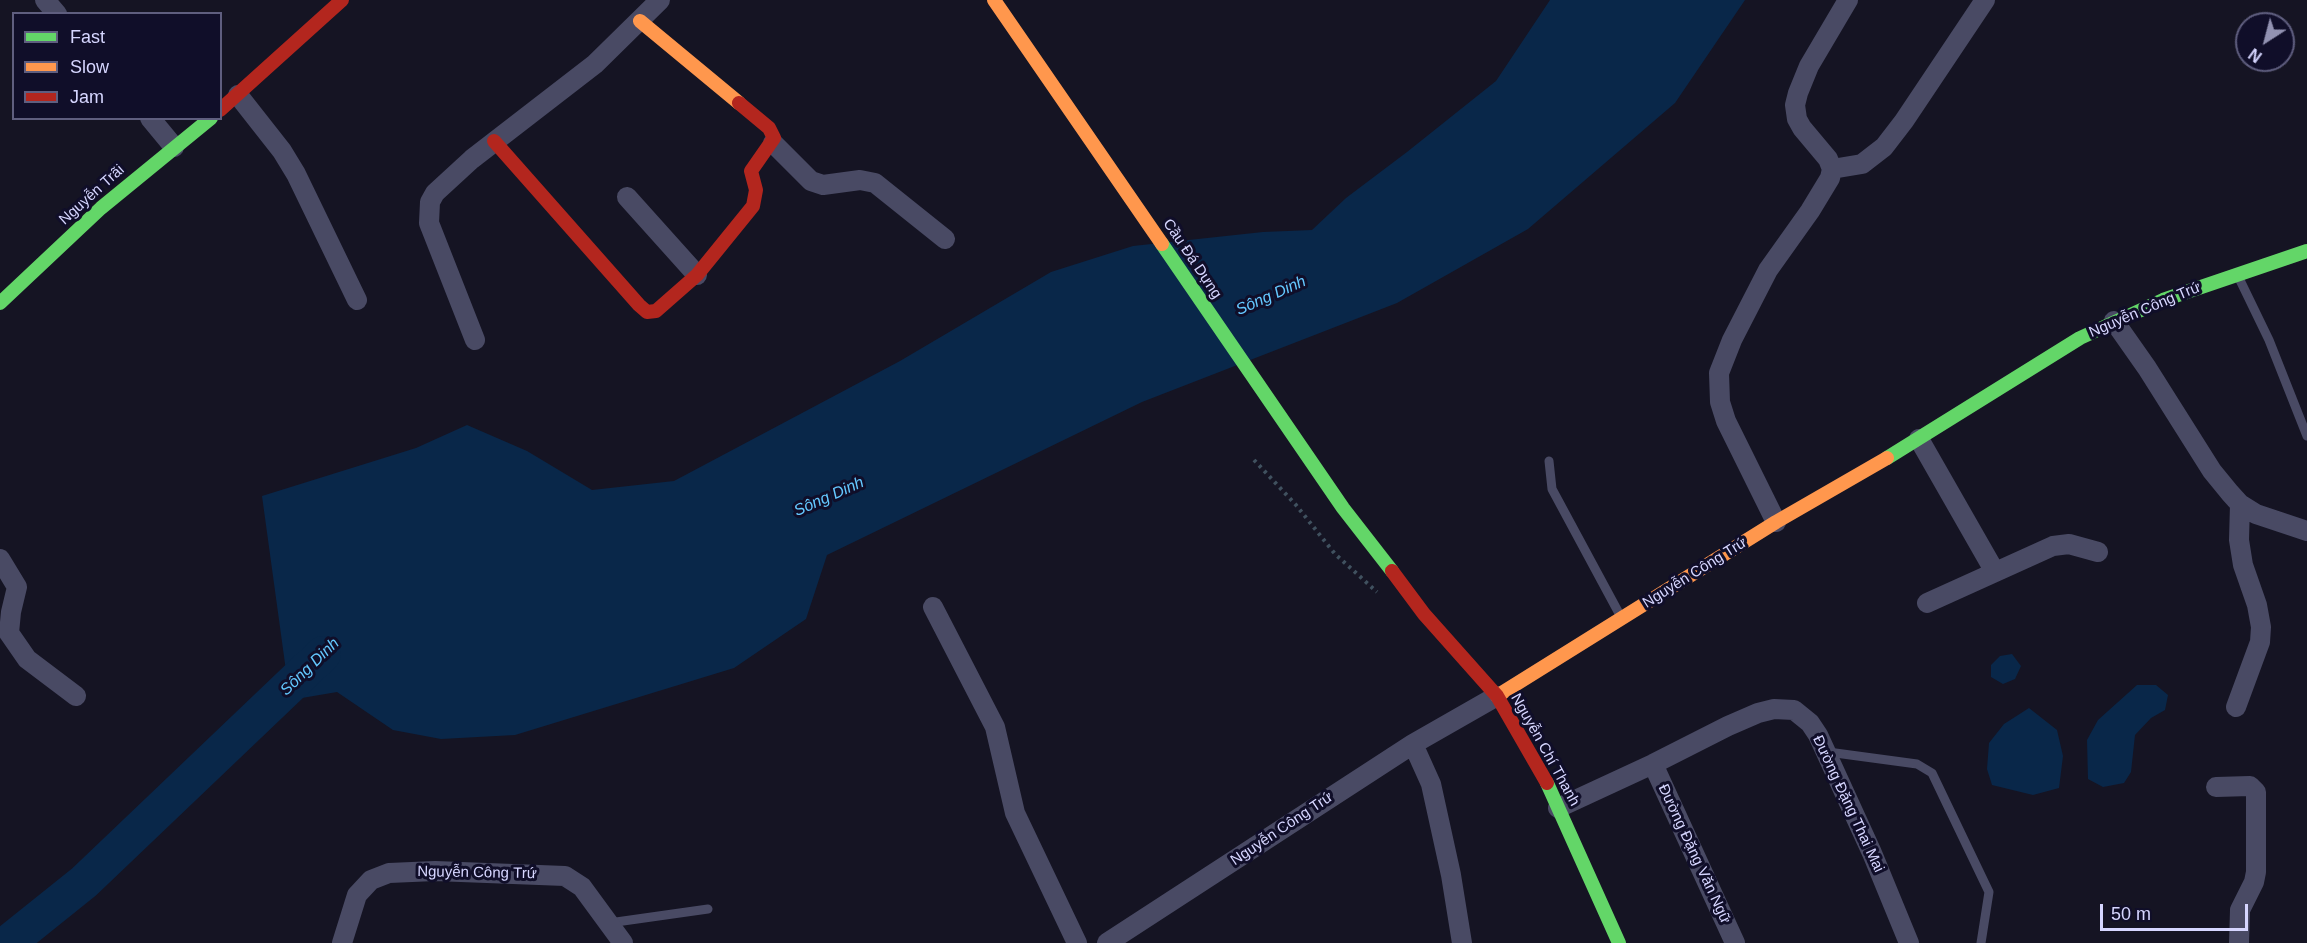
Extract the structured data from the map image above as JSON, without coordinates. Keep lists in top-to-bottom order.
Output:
{
  "streets": {
    "main road": [
      "Nguyễn Trãi",
      "Cầu Đá Dựng",
      "Nguyễn Công Trứ",
      "Nguyễn Chí Thanh"
    ],
    "street": ["Đường Đặng Thai Mai", "Đường Đặng Văn Ngữ"]
  },
  "crossings": [
    ["Cầu Đá Dựng", "Nguyễn Chí Thanh"],
    ["Nguyễn Công Trứ", "Nguyễn Chí Thanh"],
    ["Nguyễn Chí Thanh", "Đường Đặng Thai Mai"],
    ["Đường Đặng Thai Mai", "Đường Đặng Văn Ngữ"]
  ],
  "water": ["Sông Dinh"],
  "legend": ["Fast", "Slow", "Jam"],
  "scale_bar": "50 m",
  "north": "bottom left"
}
